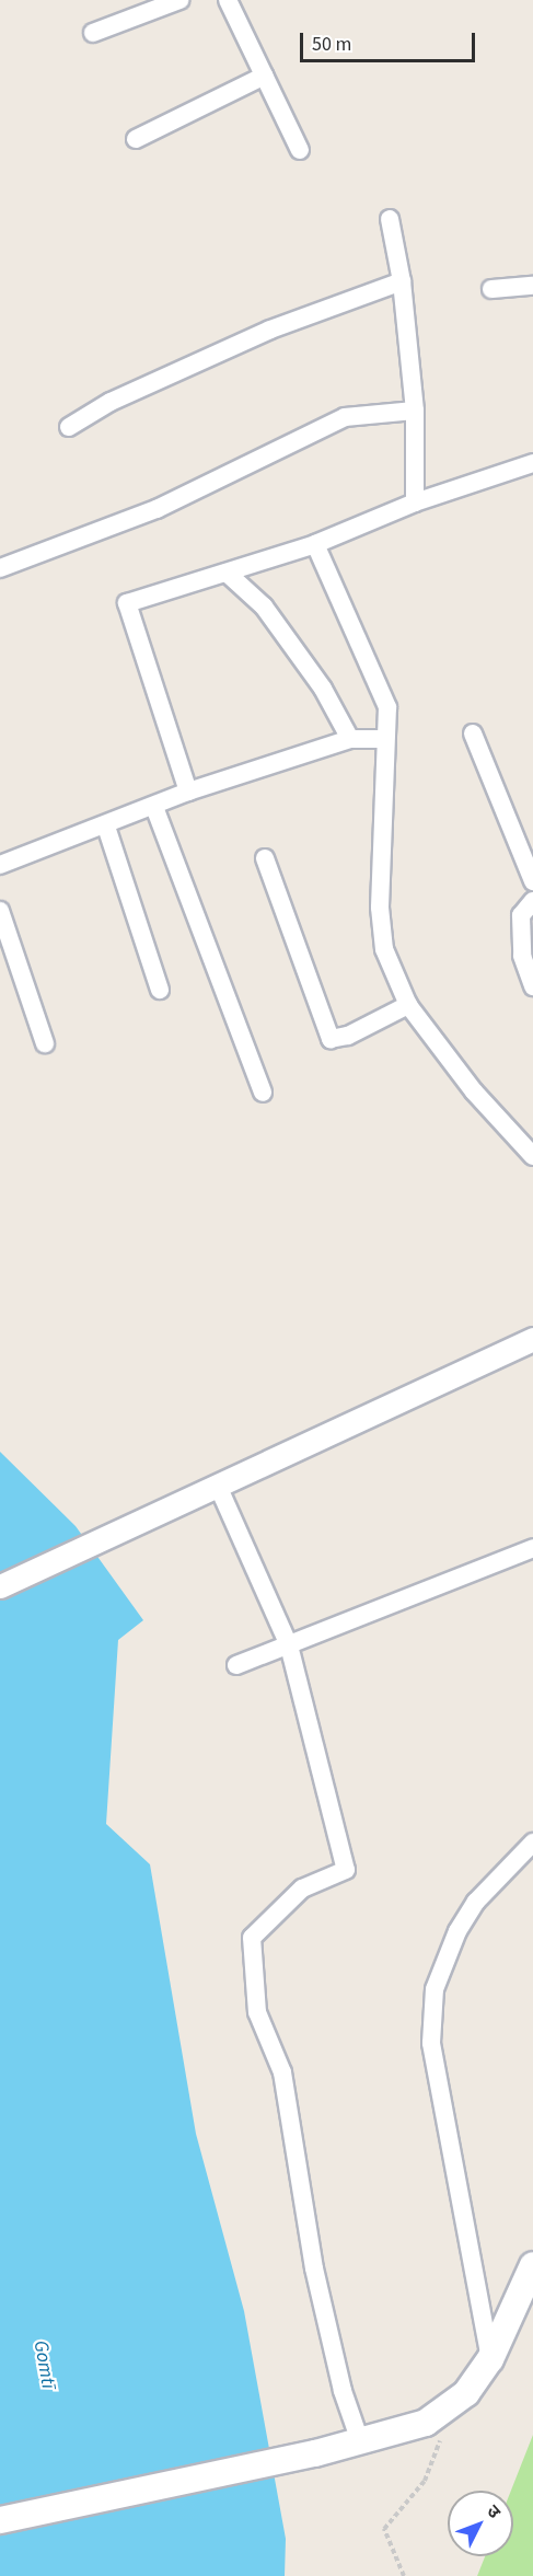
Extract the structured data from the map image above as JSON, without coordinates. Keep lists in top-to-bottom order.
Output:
{
  "water": ["Gomtī"],
  "scale_bar": "50 m",
  "north": "top right"
}
